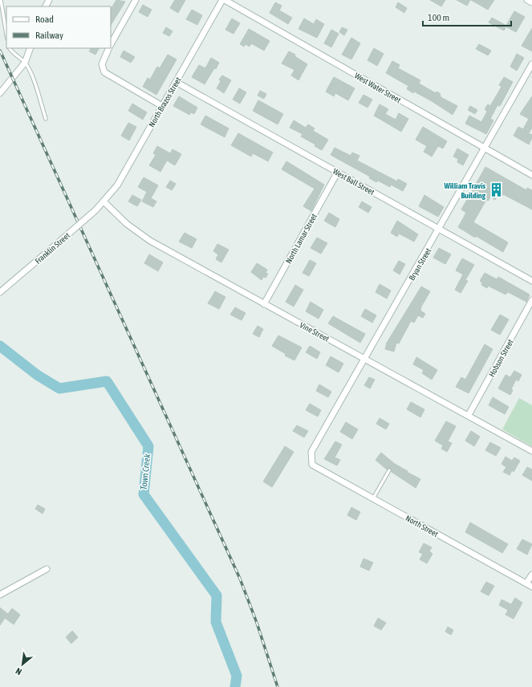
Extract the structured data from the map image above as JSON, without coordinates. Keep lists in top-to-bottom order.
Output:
{
  "streets": {
    "street": [
      "West Water Street",
      "North Brazos Street",
      "West Ball Street",
      "North Lamar Street",
      "Franklin Street",
      "Bryan Street",
      "Vine Street",
      "Hobson Street",
      "North Street"
    ]
  },
  "crossings": [
    ["West Water Street", "North Brazos Street"],
    ["West Water Street", "Bryan Street"],
    ["North Brazos Street", "West Ball Street"],
    ["North Brazos Street", "Franklin Street"],
    ["North Brazos Street", "Vine Street"],
    ["West Ball Street", "North Lamar Street"],
    ["West Ball Street", "Bryan Street"],
    ["North Lamar Street", "Vine Street"],
    ["Franklin Street", "Vine Street"],
    ["Bryan Street", "Vine Street"],
    ["Bryan Street", "North Street"],
    ["Vine Street", "Hobson Street"]
  ],
  "water": ["Town Creek"],
  "places": {
    "building": ["William Travis Building"]
  },
  "legend": ["Road", "Railway"],
  "scale_bar": "100 m",
  "north": "bottom left"
}
